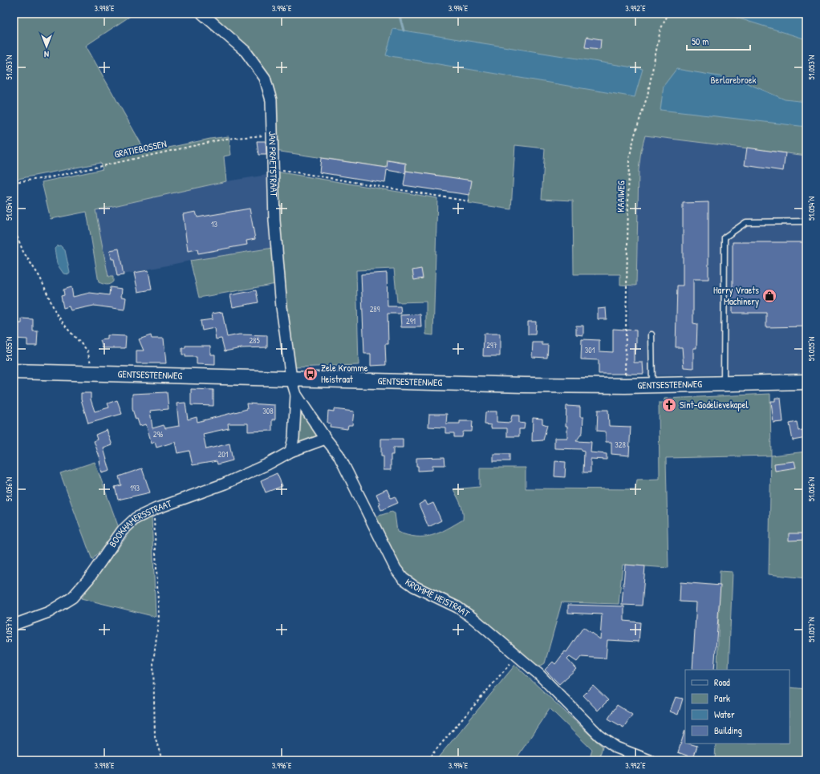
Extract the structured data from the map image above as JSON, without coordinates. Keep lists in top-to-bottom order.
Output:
{
  "streets": {
    "main road": ["GENTSESTEENWEG"],
    "street": ["JAN PRAETSTRAAT", "BOOKHAMERSSTRAAT", "KROMME HEISTRAAT"],
    "path": ["GRATIEBOSSEN", "KAAIWEG"]
  },
  "crossings": [
    ["GRATIEBOSSEN", "JAN PRAETSTRAAT"],
    ["JAN PRAETSTRAAT", "GENTSESTEENWEG"],
    ["JAN PRAETSTRAAT", "KROMME HEISTRAAT"],
    ["KAAIWEG", "GENTSESTEENWEG"],
    ["GENTSESTEENWEG", "KROMME HEISTRAAT"],
    ["BOOKHAMERSSTRAAT", "KROMME HEISTRAAT"]
  ],
  "parks": ["Berlarebroek"],
  "places": {
    "shop": ["Harry Vraets Machinery"],
    "bus stop": ["Zele Kromme Heistraat"],
    "church": ["Sint-Godelievekapel"]
  },
  "house_numbers": [
    "13",
    "289",
    "291",
    "285",
    "297",
    "301",
    "308",
    "296",
    "328",
    "201",
    "193"
  ],
  "legend": [
    "Road",
    "Park",
    "Water",
    "Building"
  ],
  "scale_bar": "50 m",
  "north": "bottom",
  "coordinates": [
    "3.998°E",
    "3.996°E",
    "3.994°E",
    "3.992°E",
    "51.053°N",
    "51.054°N",
    "51.055°N",
    "51.056°N",
    "51.057°N"
  ]
}
